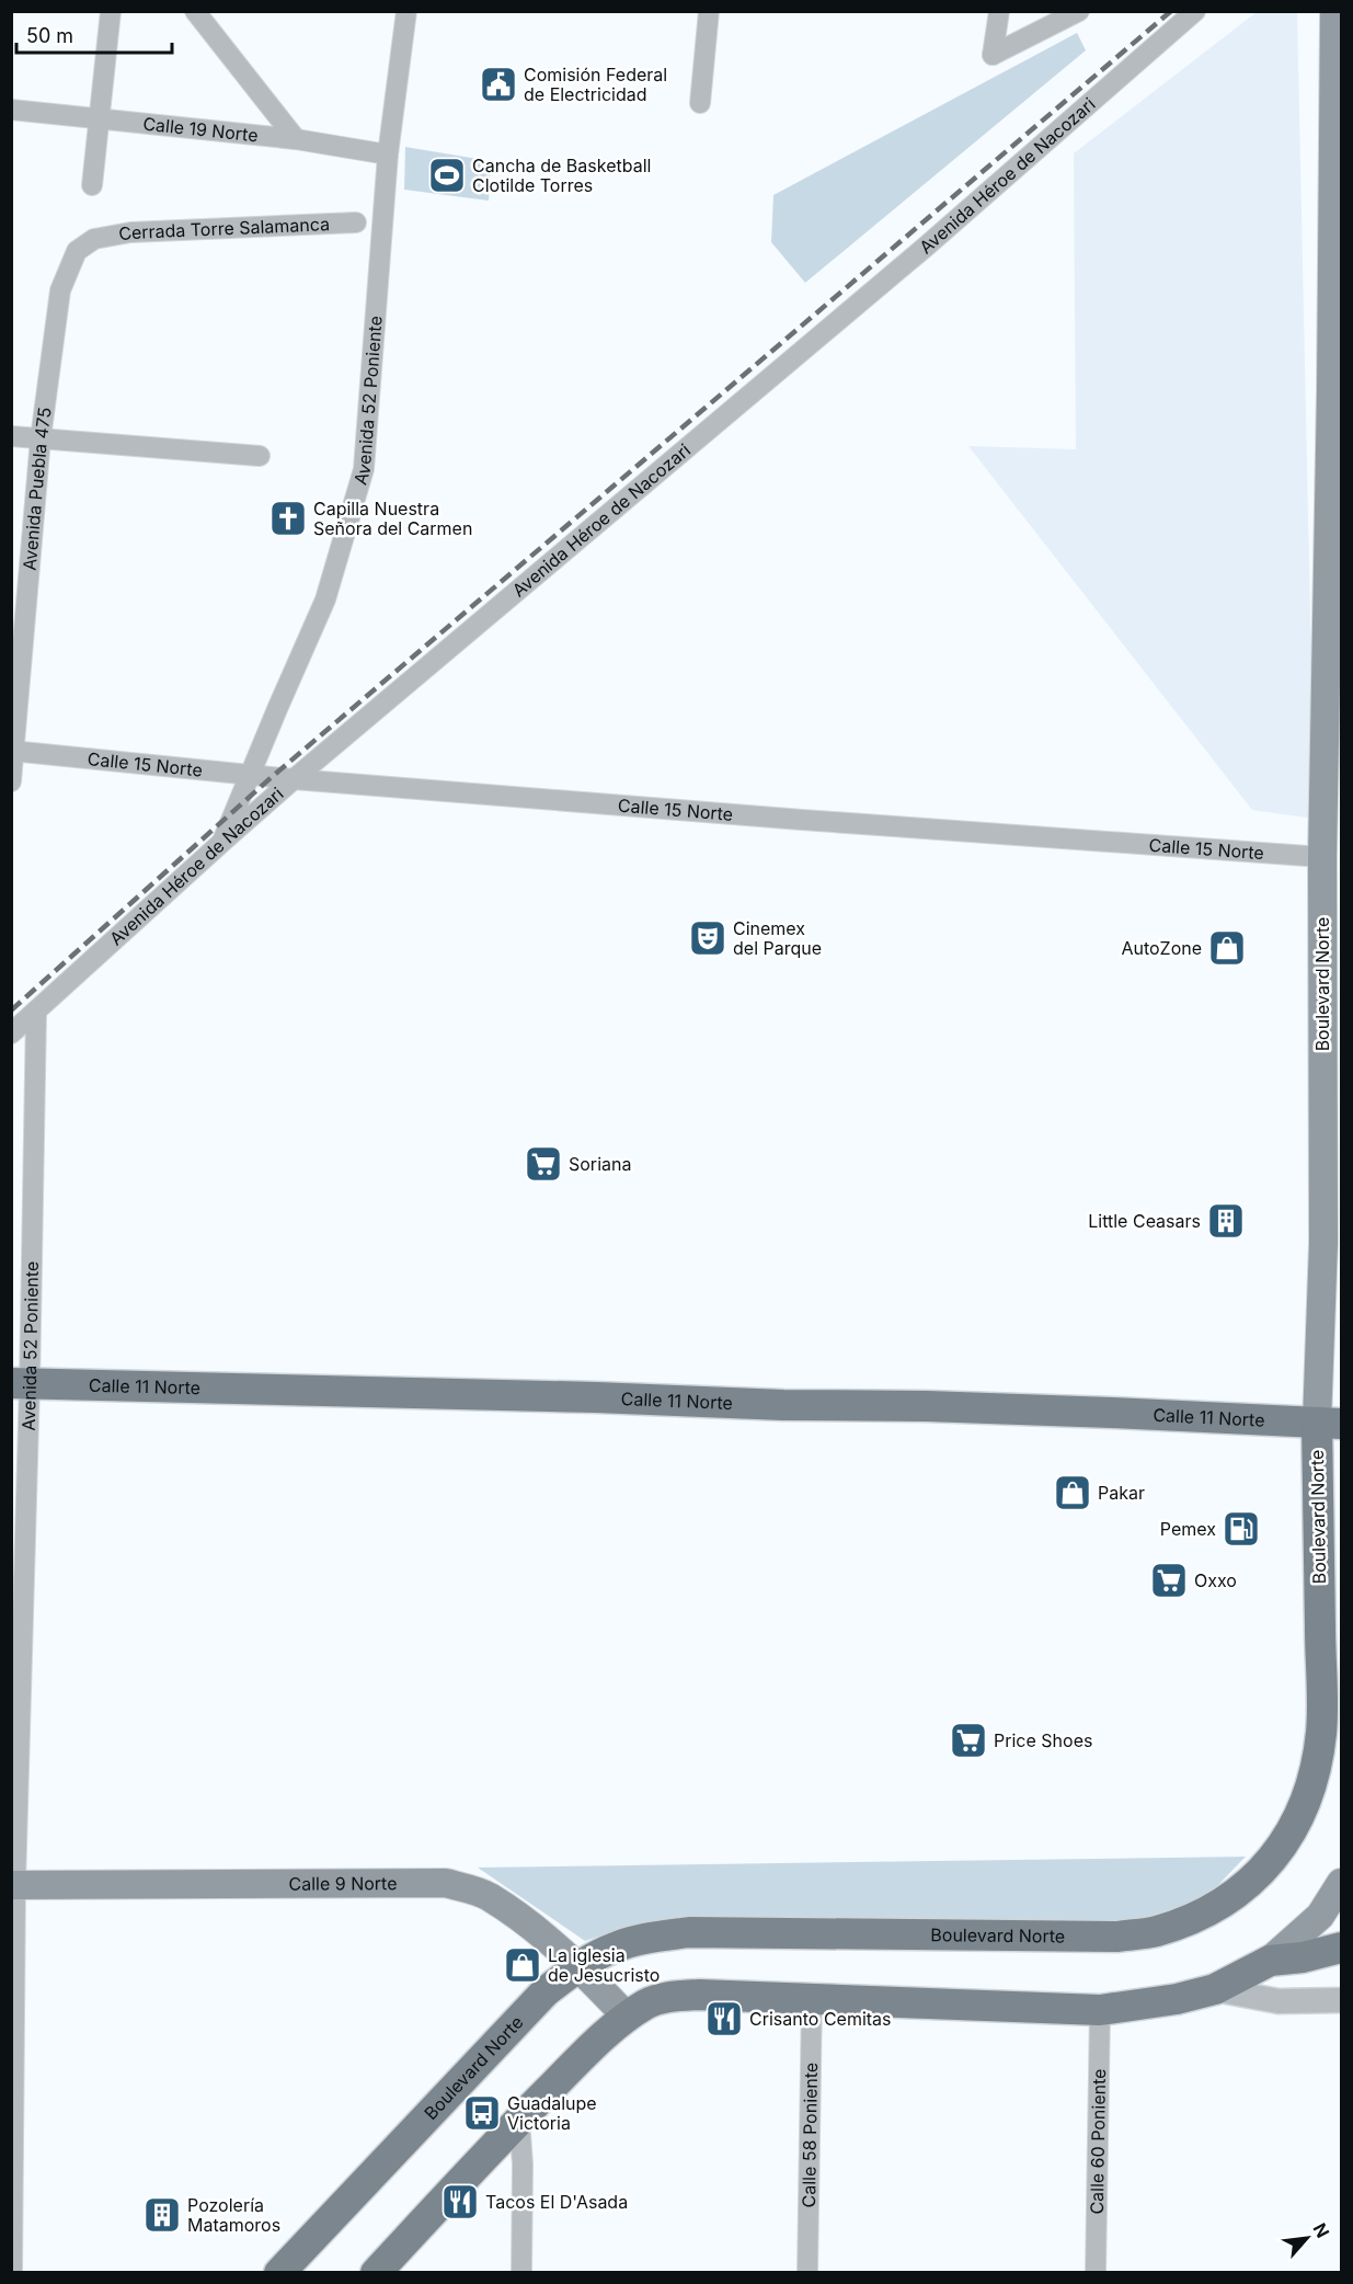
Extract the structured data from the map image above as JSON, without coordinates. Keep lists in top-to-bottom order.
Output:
{
  "streets": {
    "main road": ["Boulevard Norte", "Calle 11 Norte", "Calle 9 Norte"],
    "street": [
      "Calle 19 Norte",
      "Avenida Héroe de Nacozari",
      "Cerrada Torre Salamanca",
      "Avenida 52 Poniente",
      "Avenida Puebla 475",
      "Calle 15 Norte",
      "Calle 58 Poniente",
      "Calle 60 Poniente"
    ]
  },
  "crossings": [
    ["Calle 19 Norte", "Avenida 52 Poniente"],
    ["Avenida Héroe de Nacozari", "Avenida 52 Poniente"],
    ["Avenida Héroe de Nacozari", "Calle 15 Norte"],
    ["Cerrada Torre Salamanca", "Avenida Puebla 475"],
    ["Avenida 52 Poniente", "Calle 15 Norte"],
    ["Avenida 52 Poniente", "Calle 11 Norte"],
    ["Avenida 52 Poniente", "Calle 9 Norte"],
    ["Avenida Puebla 475", "Calle 15 Norte"],
    ["Calle 15 Norte", "Boulevard Norte"],
    ["Boulevard Norte", "Calle 11 Norte"],
    ["Boulevard Norte", "Calle 9 Norte"]
  ],
  "places": {
    "public building": ["Comisión Federal de Electricidad"],
    "sports": ["Cancha de Basketball Clotilde Torres"],
    "church": ["Capilla Nuestra Señora del Carmen"],
    "theatre": ["Cinemex del Parque"],
    "shop": ["AutoZone", "Pakar", "La iglesia de Jesucristo"],
    "supermarket": ["Soriana", "Oxxo", "Price Shoes"],
    "building": ["Little Ceasars", "Pozolería Matamoros"],
    "fuel station": ["Pemex"],
    "restaurant": ["Crisanto Cemitas", "Tacos El D'Asada"],
    "bus stop": ["Guadalupe Victoria"]
  },
  "scale_bar": "50 m",
  "north": "top right"
}
